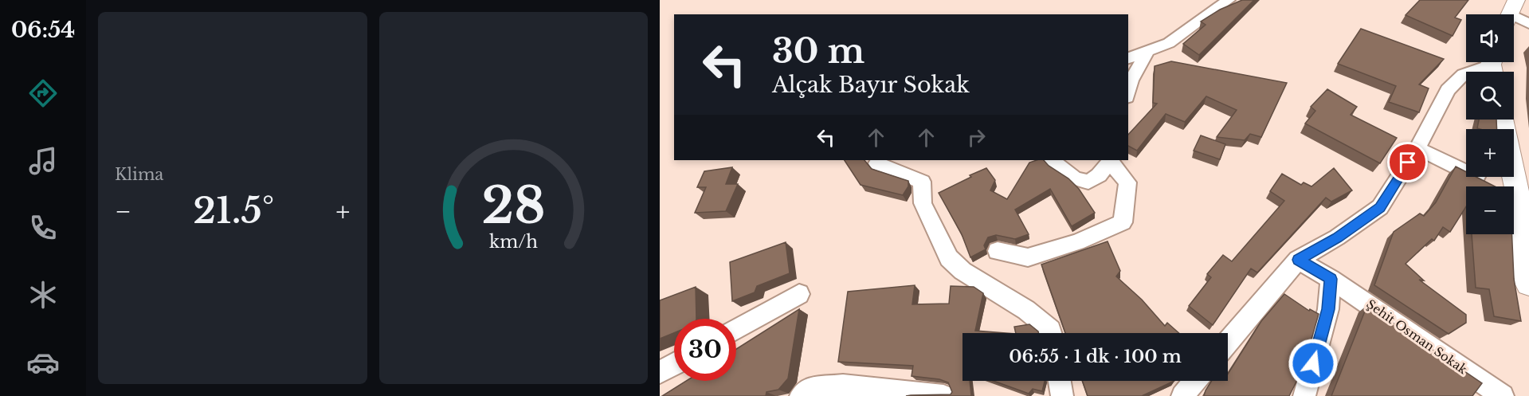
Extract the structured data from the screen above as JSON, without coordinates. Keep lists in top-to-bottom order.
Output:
{
  "streets": {
    "street": ["Şehit Osman Sokak"]
  },
  "page": {
    "tabs": "06:54",
    "tile": "Klima",
    "map_buttons": ["+", "−"],
    "turn": ["30 m", "Alçak Bayır Sokak"],
    "heat": ["−", "21.5°", "+"],
    "limit": "30",
    "trip": "06:55 · 1 dk · 100 m",
    "gauge": ["28", "km/h"]
  }
}
